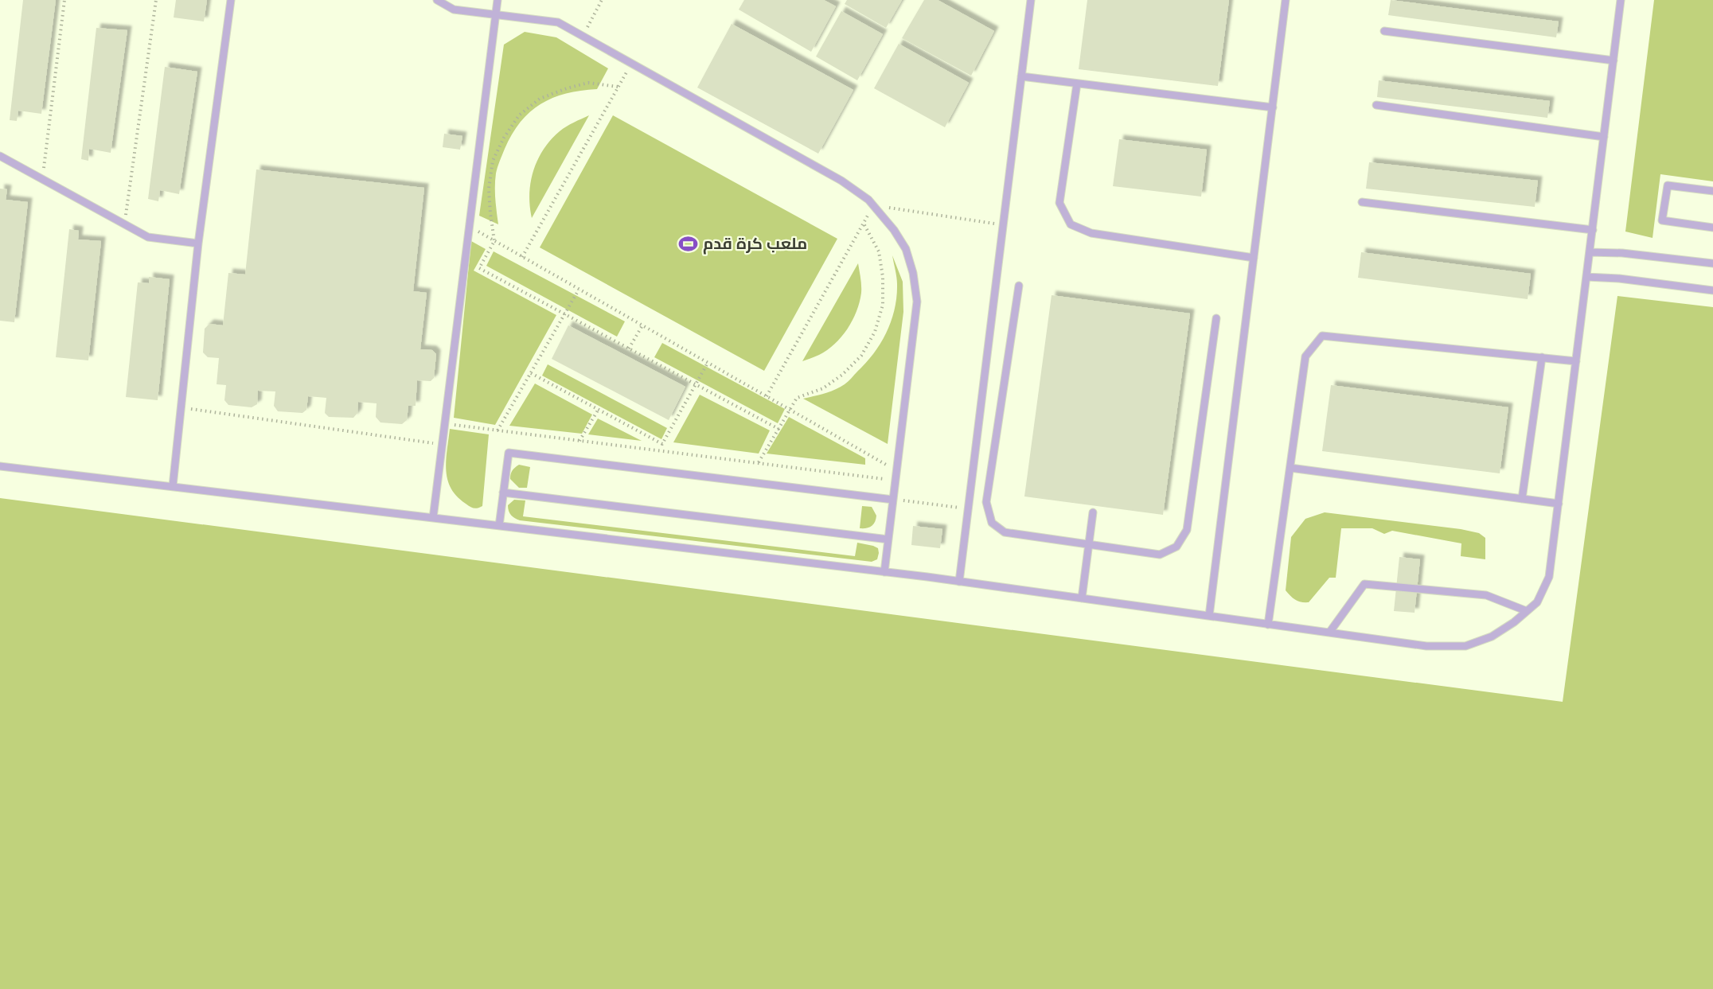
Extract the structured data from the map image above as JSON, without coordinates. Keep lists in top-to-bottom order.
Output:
{
  "places": {
    "sports": ["ملعب كرة قدم"]
  }
}
